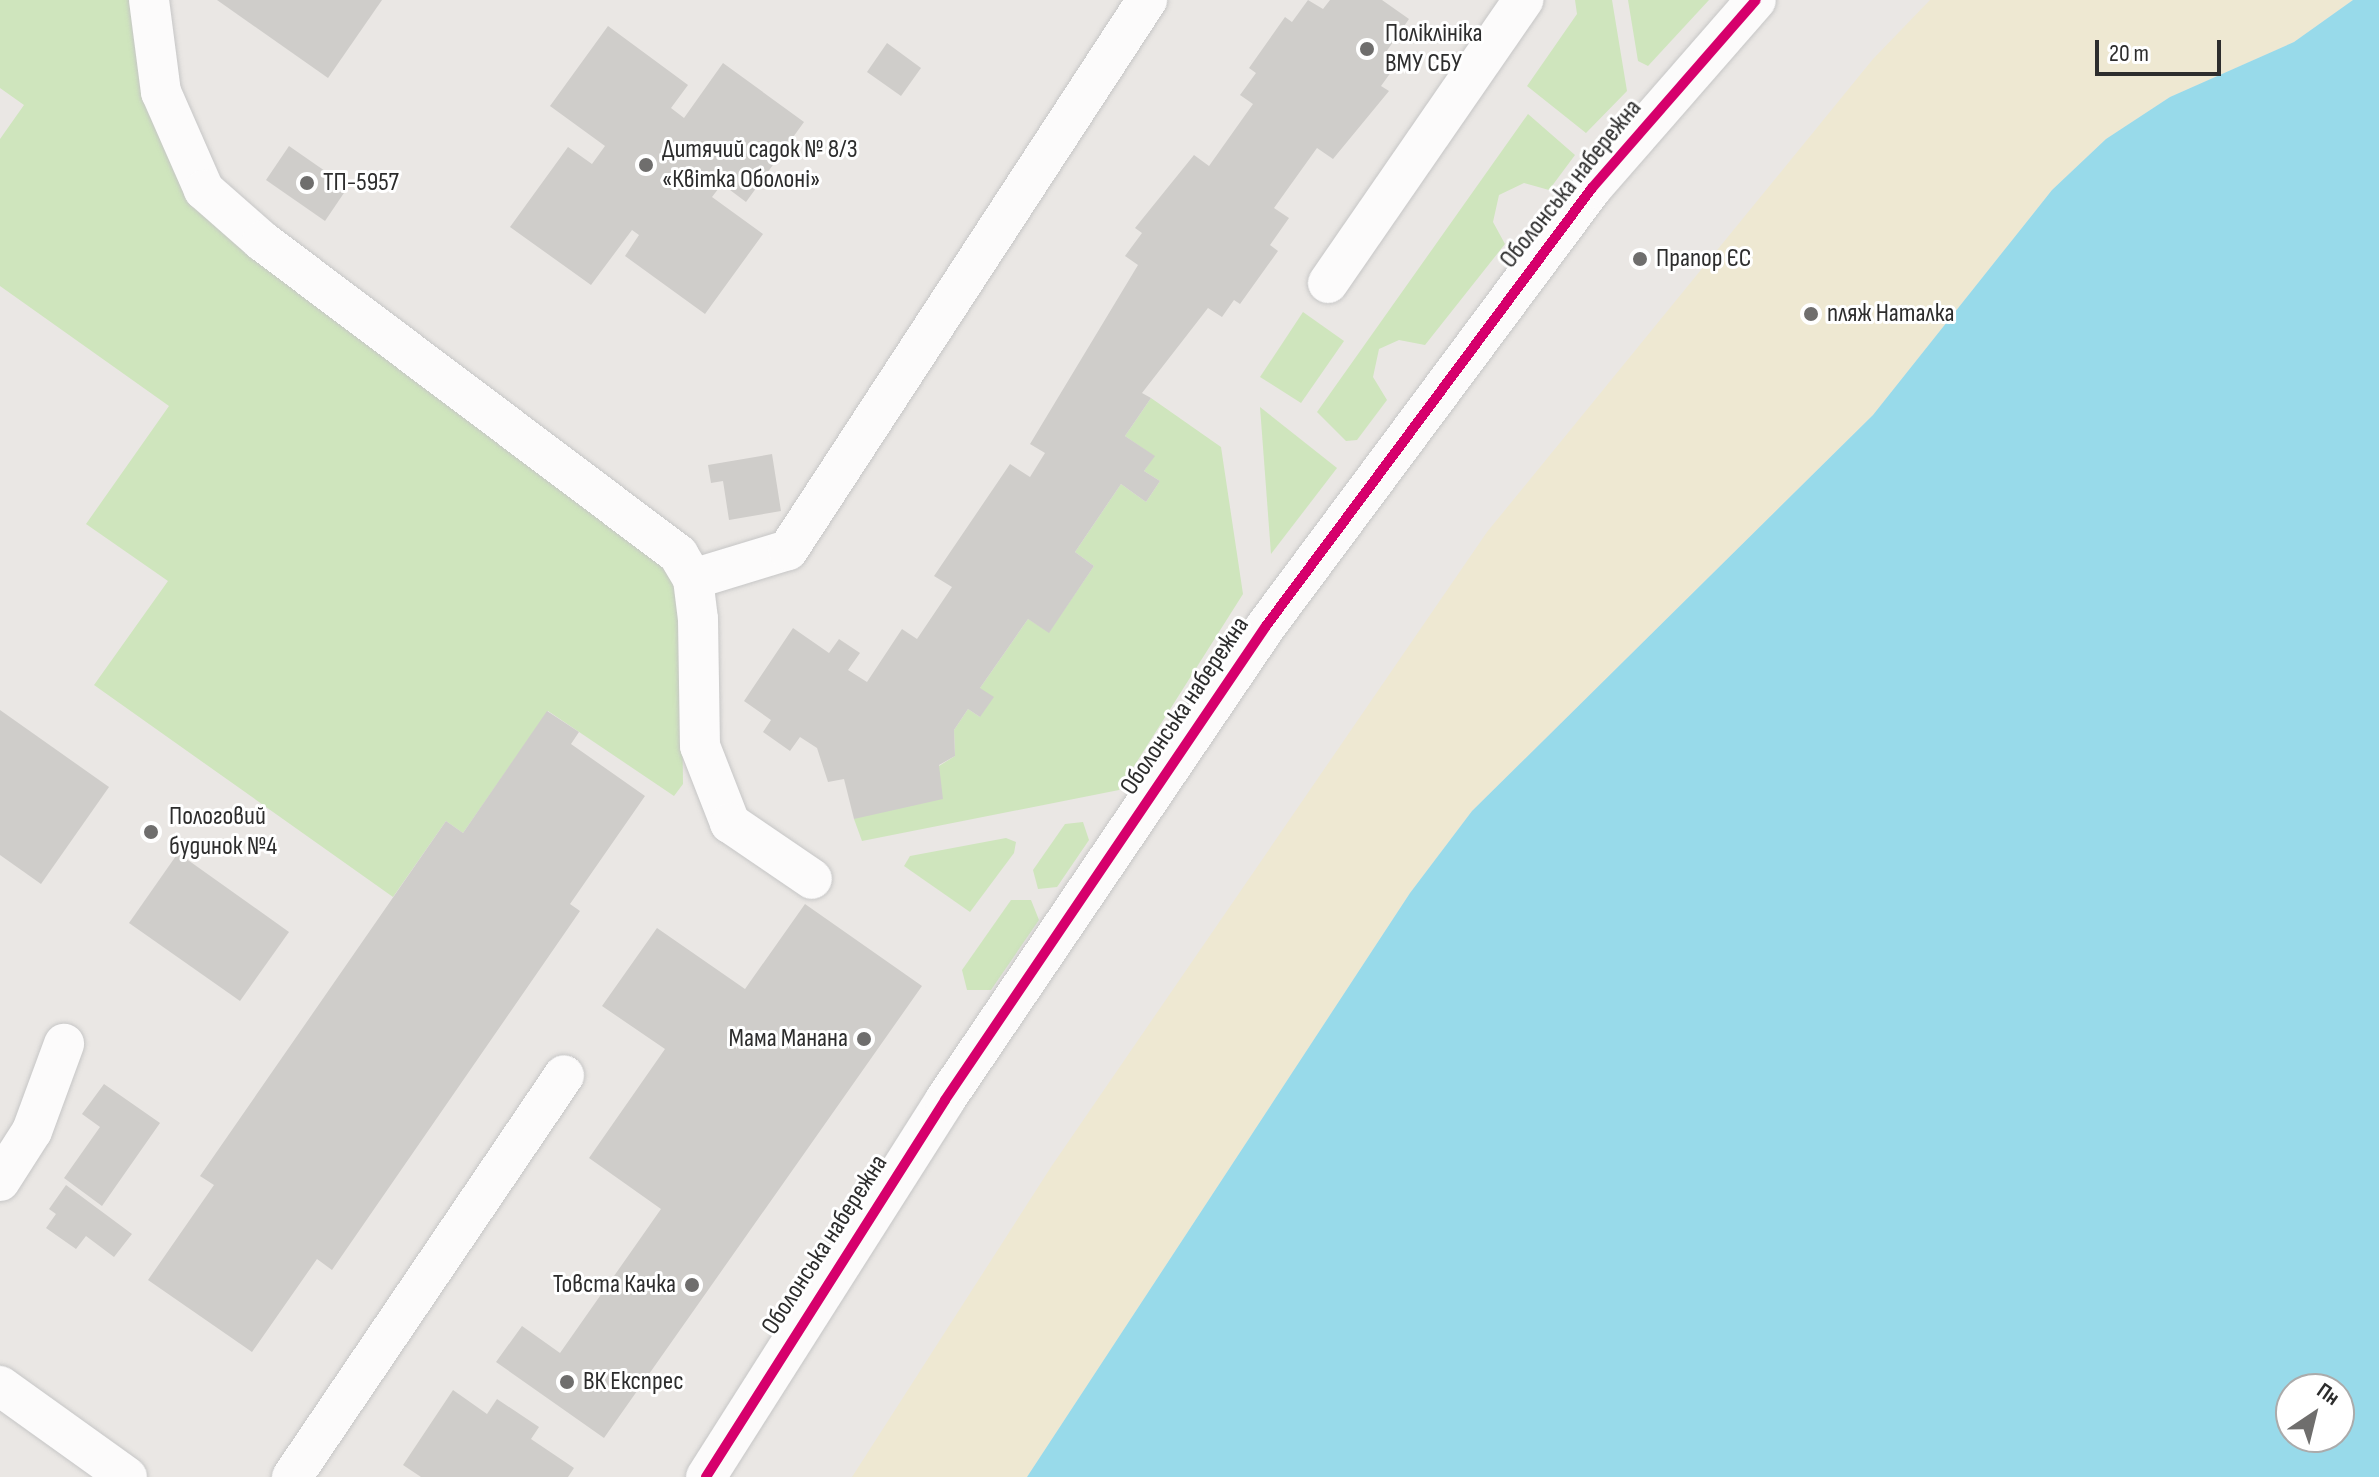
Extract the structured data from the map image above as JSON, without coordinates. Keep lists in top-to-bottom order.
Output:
{
  "streets": {
    "street": ["Оболонська набережна"]
  },
  "places": [
    "Поліклініка ВМУ СБУ",
    "Дитячий садок № 8/3 «Квітка Оболоні»",
    "ТП-5957",
    "Прапор ЄС",
    "пляж Наталка",
    "Пологовий будинок №4",
    "Мама Манана",
    "Товста Качка",
    "ВК Експрес"
  ],
  "scale_bar": "20 m",
  "north": "top right"
}
